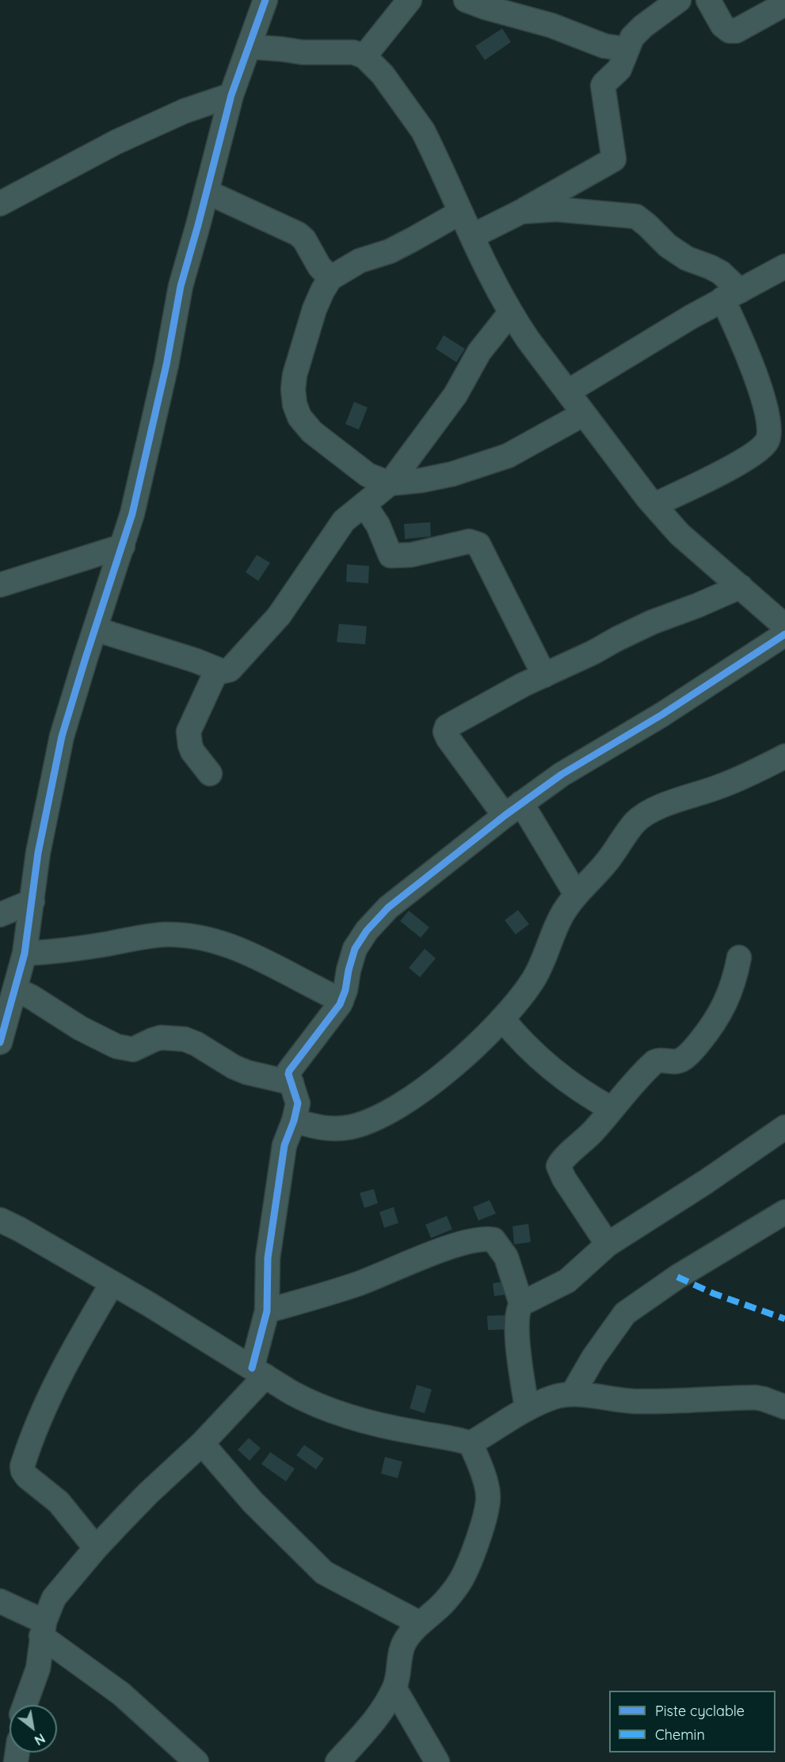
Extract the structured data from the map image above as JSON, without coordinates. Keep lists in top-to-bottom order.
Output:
{
  "legend": ["Piste cyclable", "Chemin"],
  "north": "bottom right"
}
